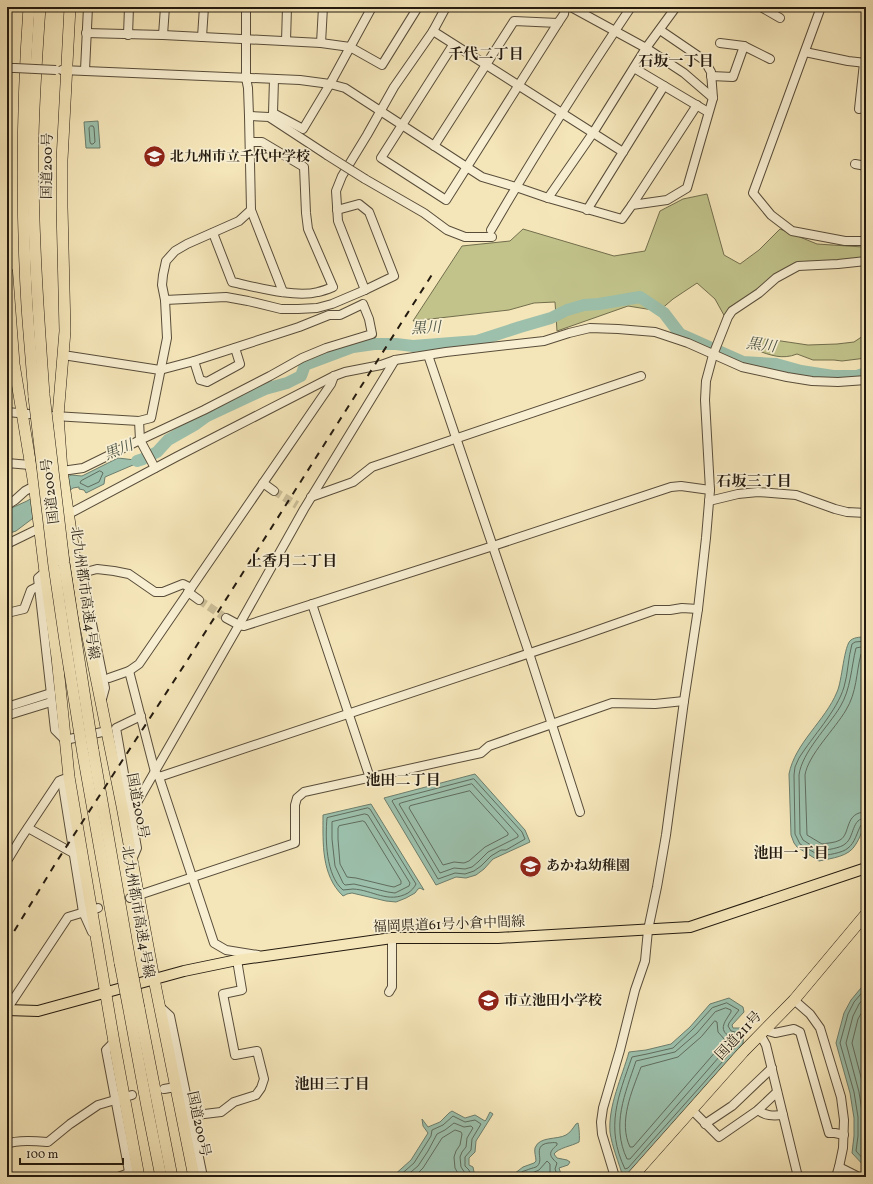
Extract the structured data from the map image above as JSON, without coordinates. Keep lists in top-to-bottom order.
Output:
{
  "streets": {
    "highway": ["国道200号", "北九州都市高速4号線", "国道211号"],
    "main road": ["福岡県道61号小倉中間線"]
  },
  "crossings": [
    ["国道200号", "福岡県道61号小倉中間線"]
  ],
  "districts": [
    "千代二丁目",
    "石坂一丁目",
    "石坂三丁目",
    "上香月二丁目",
    "池田二丁目",
    "池田一丁目",
    "池田三丁目"
  ],
  "water": ["黒川"],
  "places": {
    "school or university": ["北九州市立千代中学校", "あかね幼稚園", "市立池田小学校"]
  },
  "scale_bar": "100 m"
}
